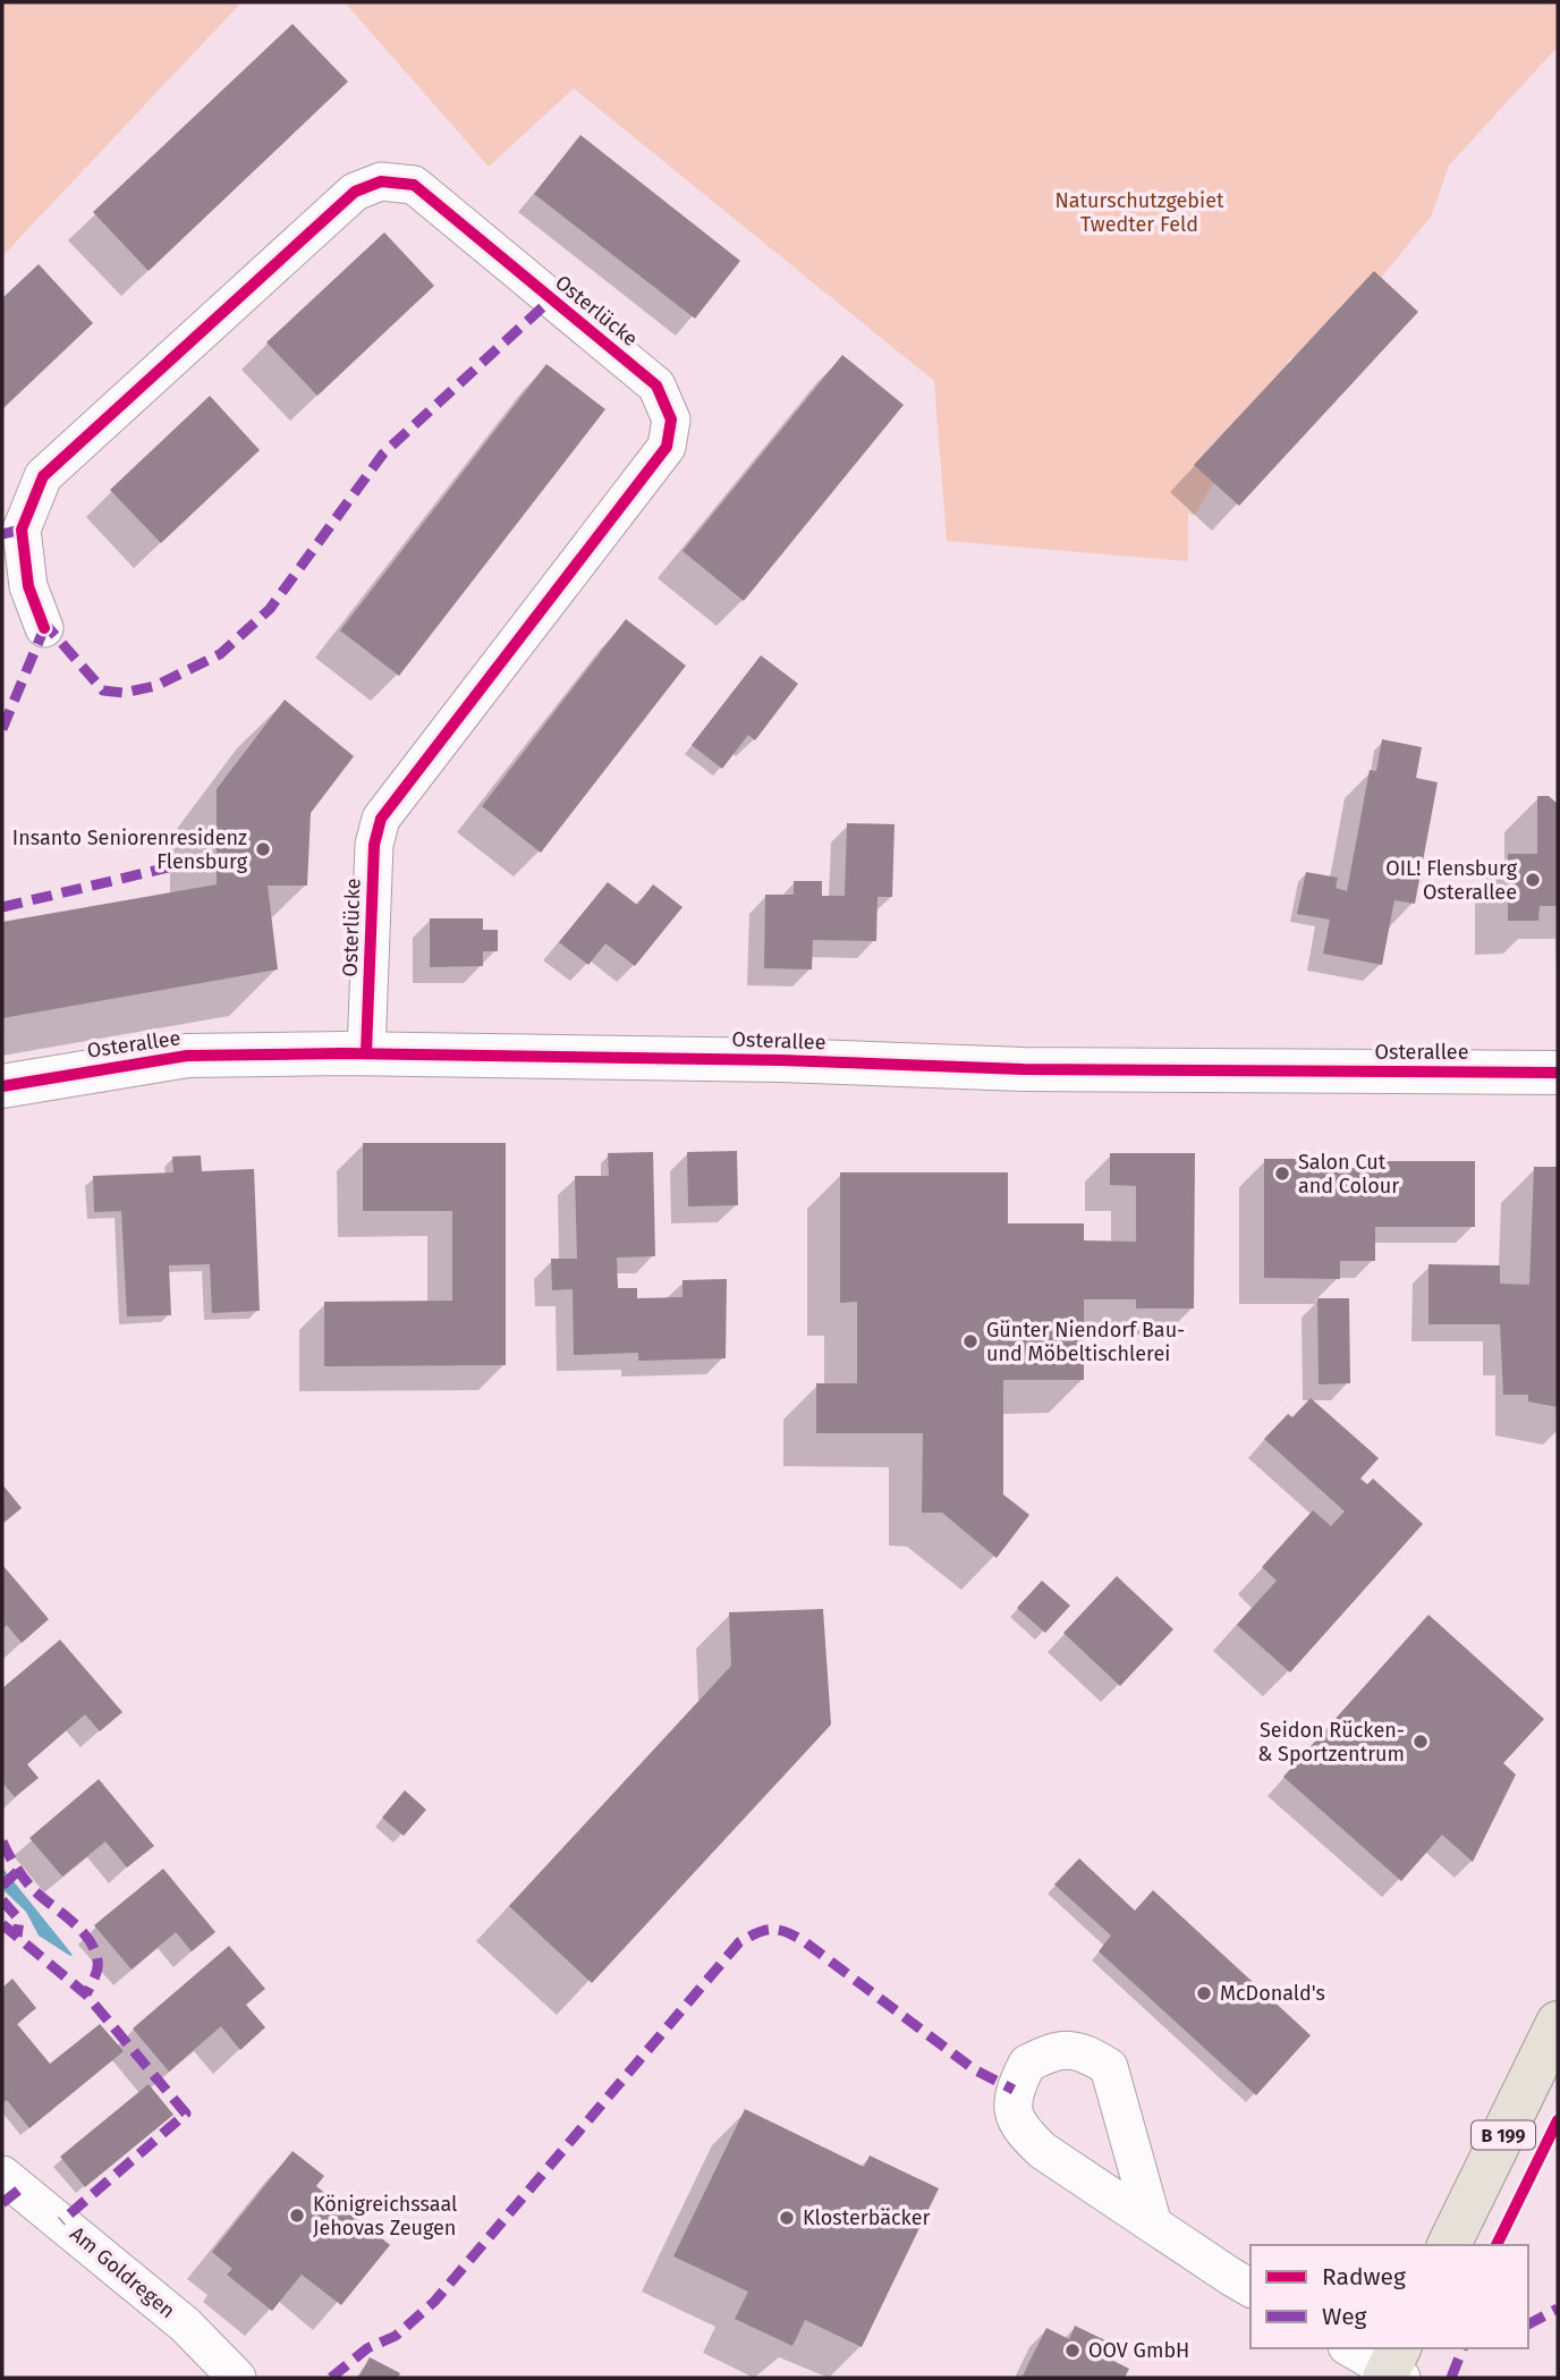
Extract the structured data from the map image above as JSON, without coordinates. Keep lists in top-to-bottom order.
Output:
{
  "streets": {
    "main road": ["B 199"],
    "street": ["Osterlücke", "Osterallee", "Am Goldregen"]
  },
  "crossings": [
    ["Osterlücke", "Osterallee"]
  ],
  "parks": ["Naturschutzgebiet Twedter Feld"],
  "places": [
    "Insanto Seniorenresidenz Flensburg",
    "OIL! Flensburg Osterallee",
    "Salon Cut and Colour",
    "Günter Niendorf Bau- und Möbeltischlerei",
    "Seidon Rücken- & Sportzentrum",
    "McDonald's",
    "Königreichssaal Jehovas Zeugen",
    "Klosterbäcker",
    "OOV GmbH"
  ],
  "legend": ["Radweg", "Weg"]
}
